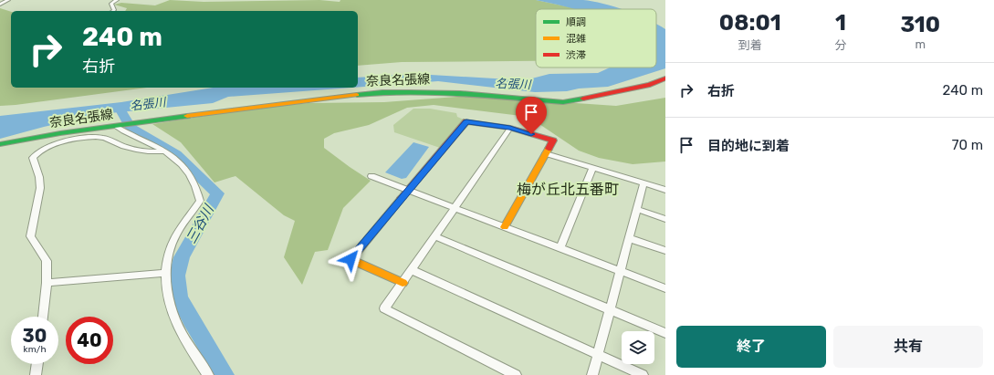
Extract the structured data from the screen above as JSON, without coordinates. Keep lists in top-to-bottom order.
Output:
{
  "streets": {
    "main road": ["奈良名張線"]
  },
  "districts": ["梅が丘北五番町"],
  "water": ["名張川", "三谷川"],
  "legend": ["順調", "混雑", "渋滞"],
  "page": {
    "eta": [
      "08:01",
      "到着",
      "1",
      "分",
      "310",
      "m"
    ],
    "turn": ["240 m", "右折"],
    "list": [
      {
        "name": "右折",
        "value": "240 m"
      },
      {
        "name": "目的地に到着",
        "value": "70 m"
      }
    ],
    "speed": "30 km/h",
    "limit": "40",
    "buttons": ["終了", "共有"]
  }
}
